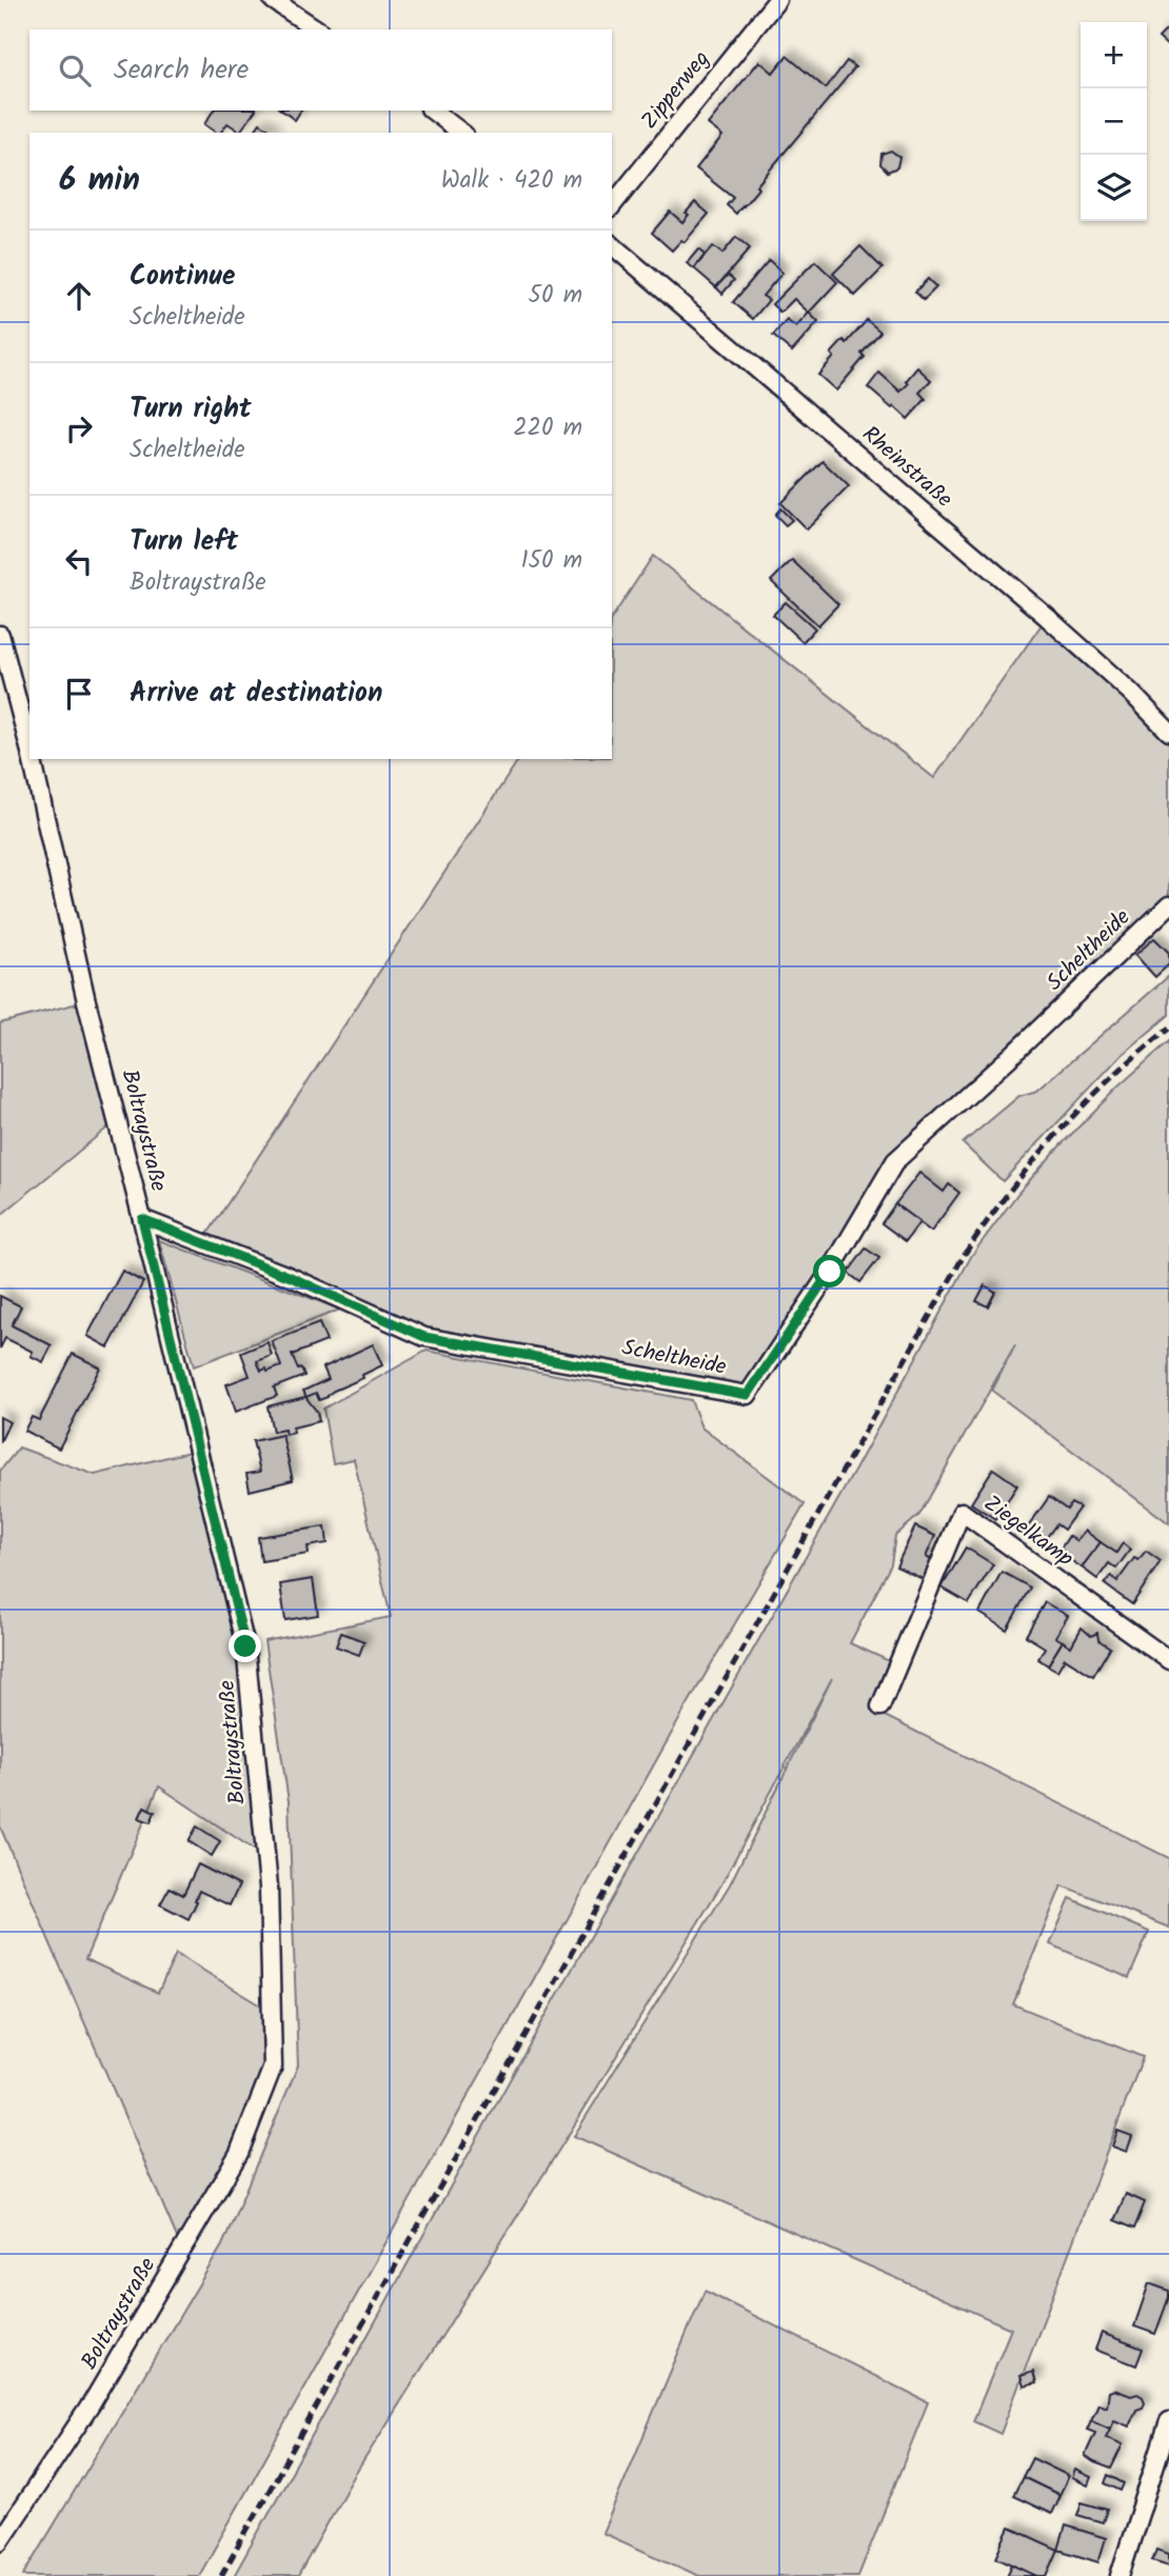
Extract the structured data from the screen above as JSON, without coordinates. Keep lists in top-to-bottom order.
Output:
{
  "streets": {
    "street": [
      "Zipperweg",
      "Rheinstraße",
      "Scheltheide",
      "Boltraystraße",
      "Ziegelkamp"
    ]
  },
  "crossings": [
    ["Scheltheide", "Boltraystraße"]
  ],
  "page": {
    "map_buttons": ["+", "−"],
    "search": "Search here",
    "heading": ["6 min", "Walk · 420 m"],
    "list": [
      ["Continue", "Scheltheide", "50 m"],
      ["Turn right", "Scheltheide", "220 m"],
      ["Turn left", "Boltraystraße", "150 m"],
      "Arrive at destination"
    ]
  }
}
